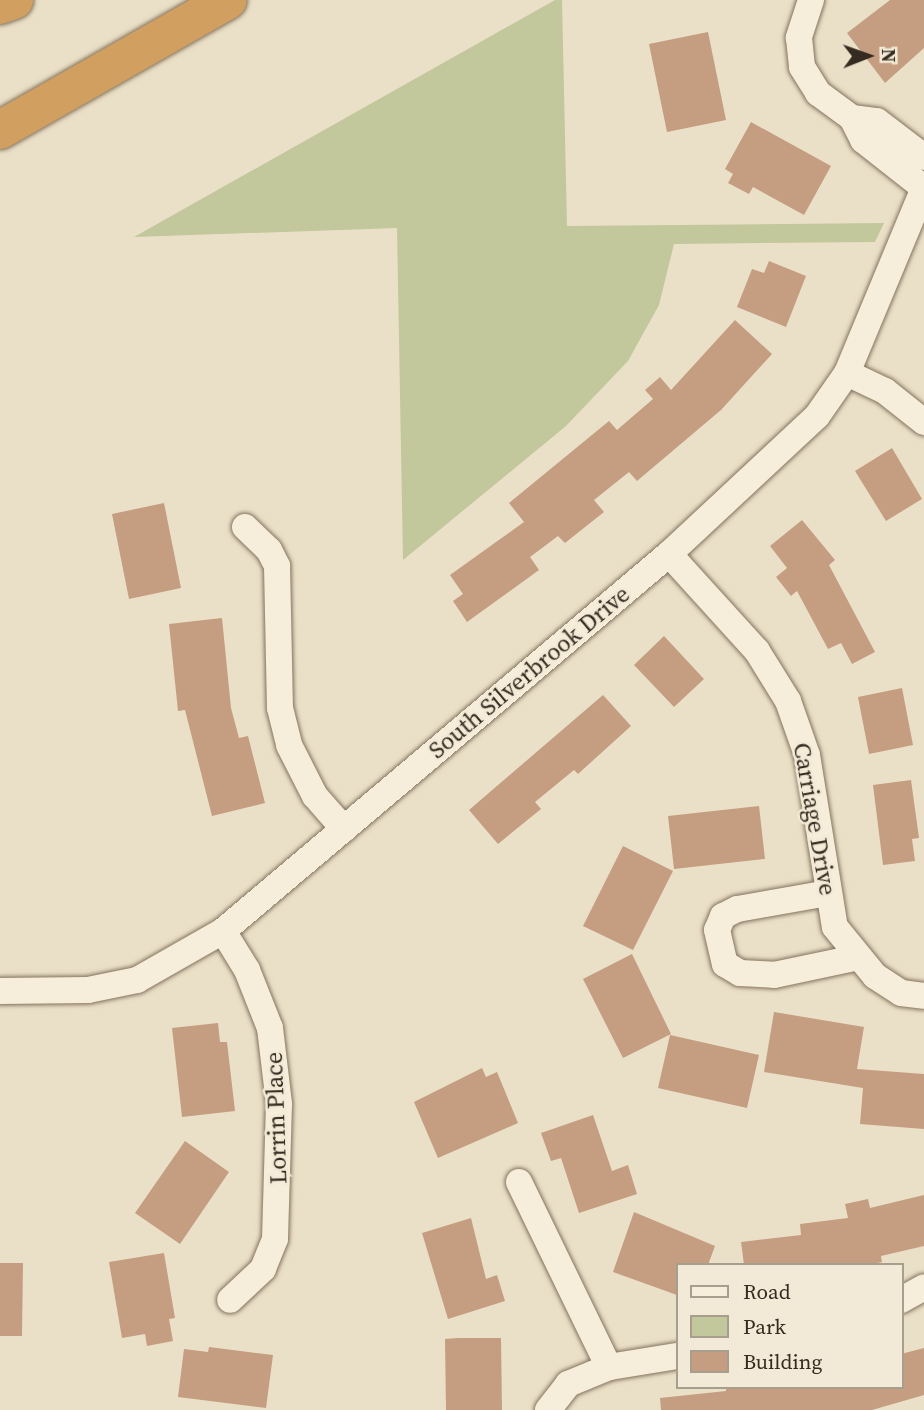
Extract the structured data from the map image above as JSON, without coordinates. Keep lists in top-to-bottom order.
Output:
{
  "streets": {
    "street": ["South Silverbrook Drive", "Carriage Drive", "Lorrin Place"]
  },
  "crossings": [
    ["South Silverbrook Drive", "Carriage Drive"],
    ["South Silverbrook Drive", "Lorrin Place"]
  ],
  "legend": ["Road", "Park", "Building"],
  "north": "right"
}
